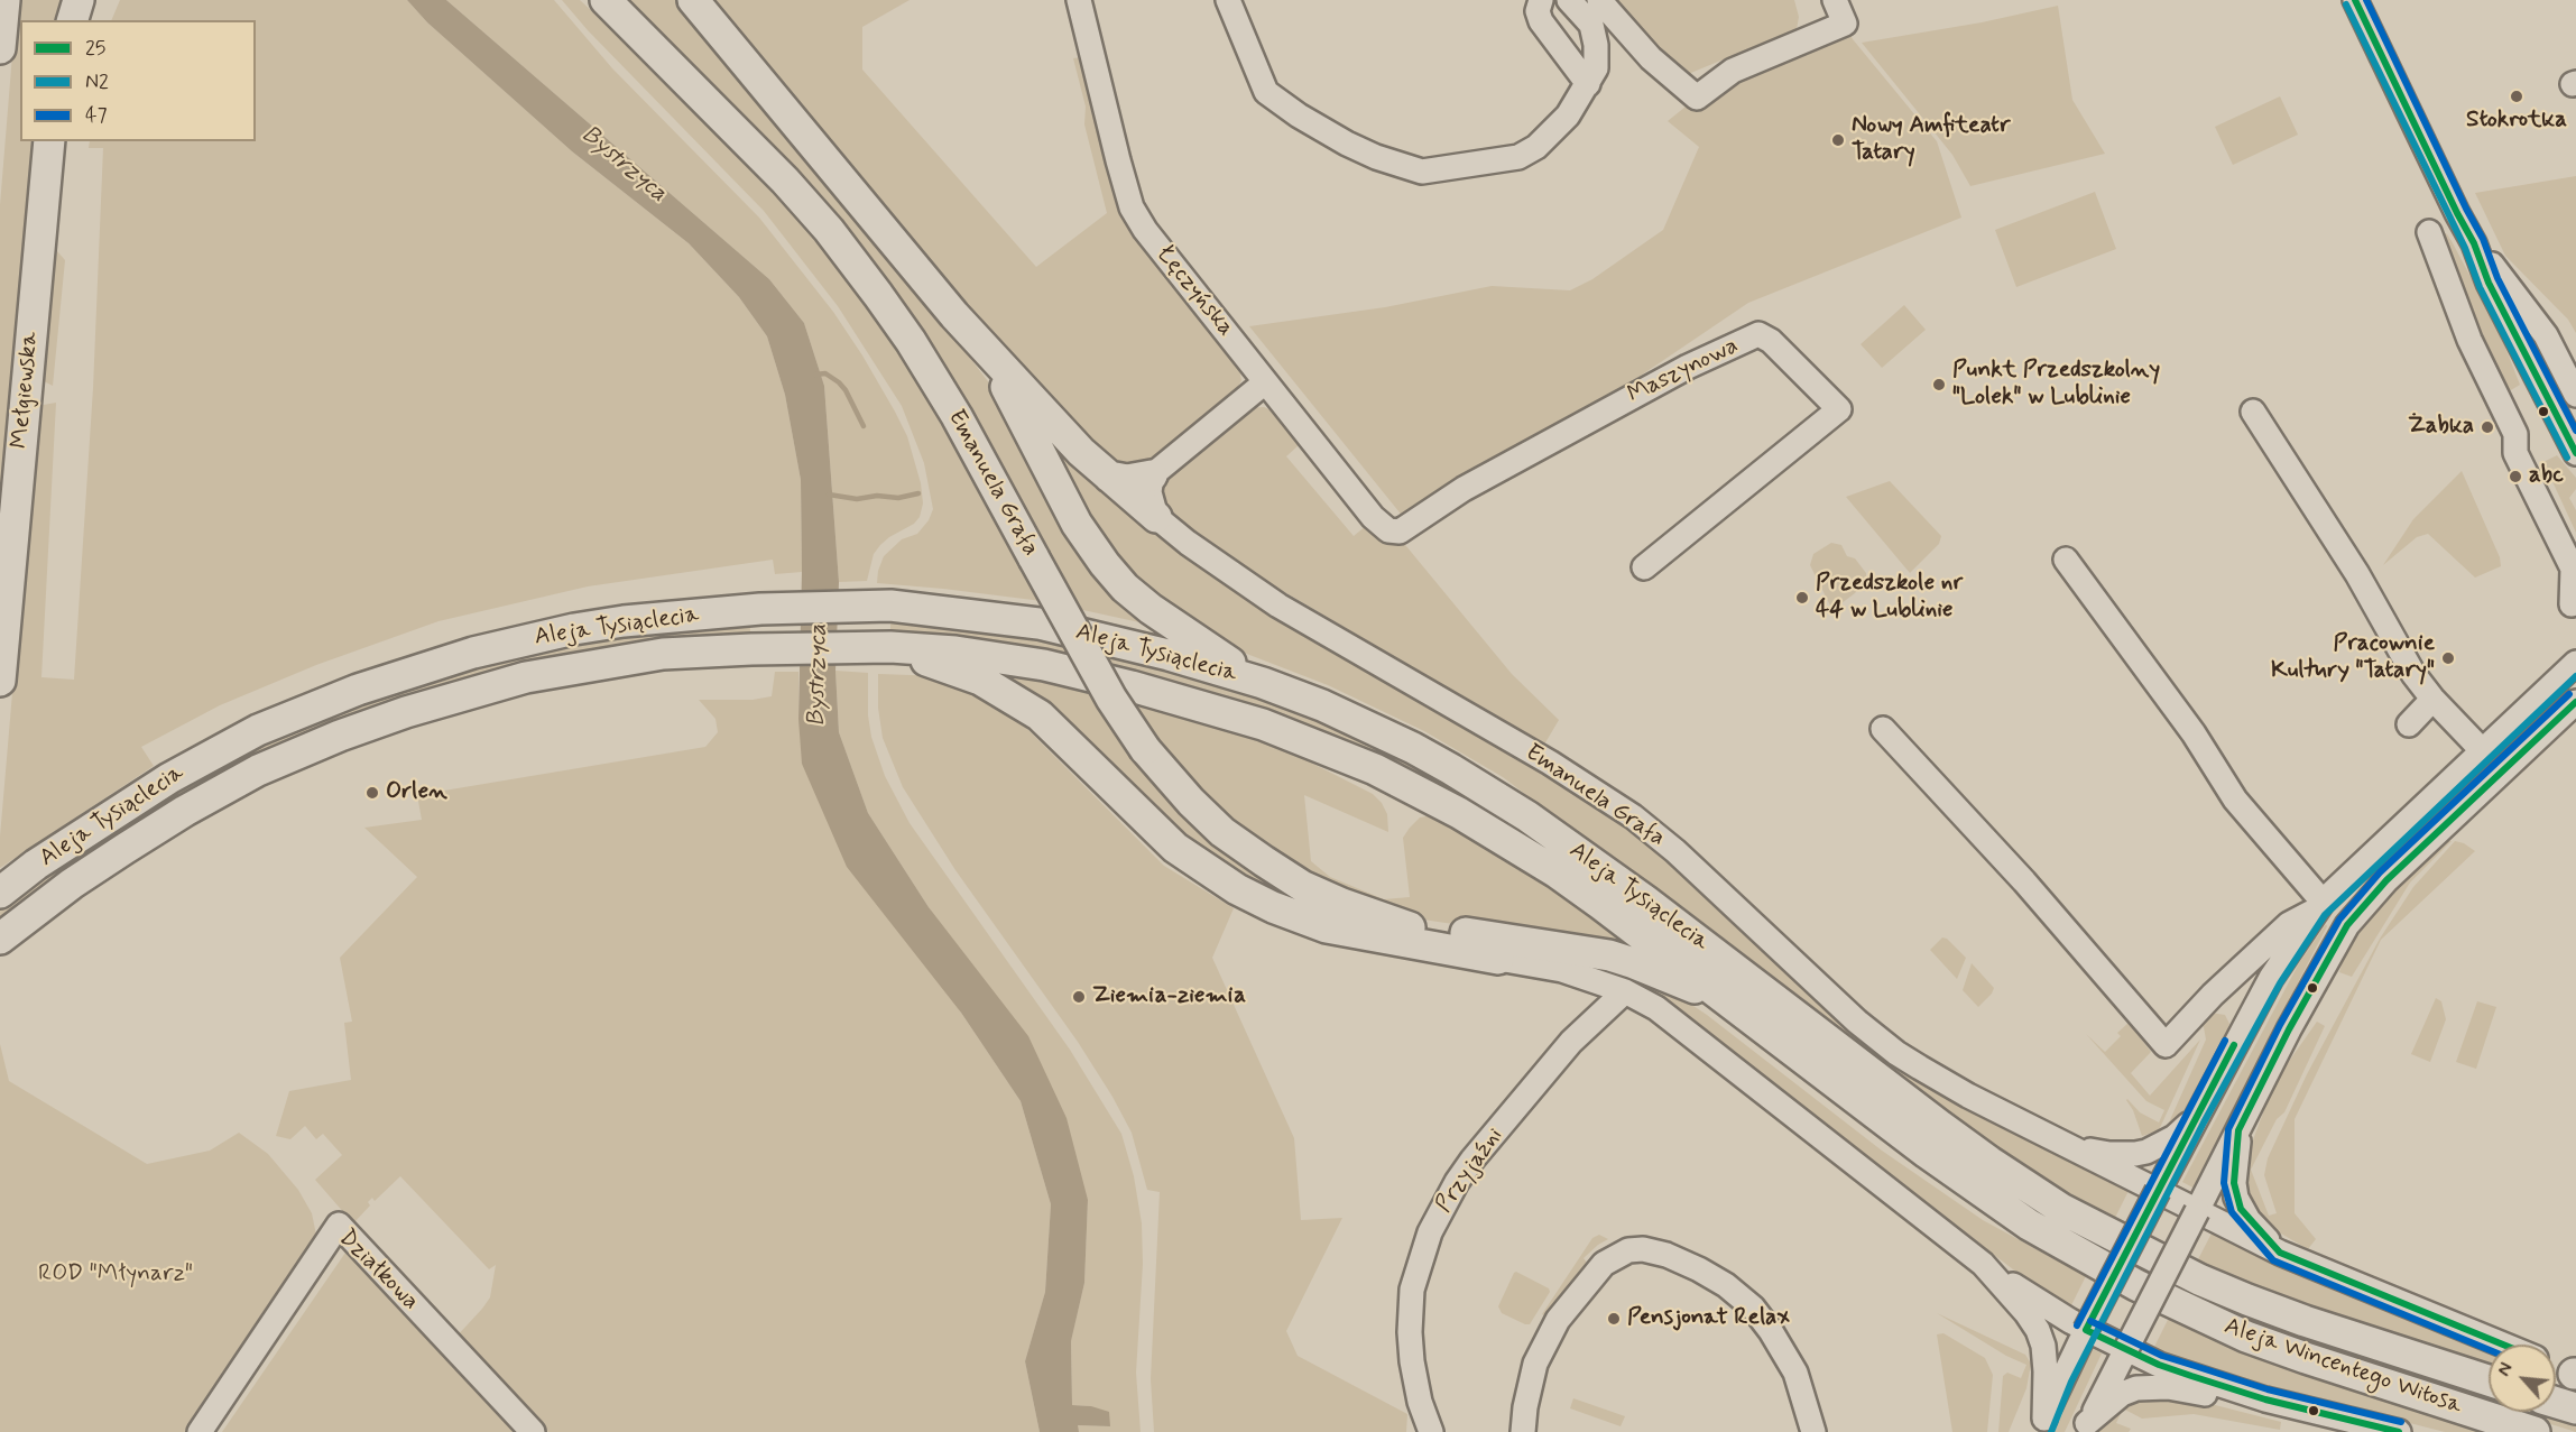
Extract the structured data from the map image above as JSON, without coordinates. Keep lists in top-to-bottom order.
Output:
{
  "streets": {
    "main road": [
      "Mełgiewska",
      "Emanuela Grafa",
      "Aleja Tysiąclecia",
      "Aleja Wincentego Witosa"
    ],
    "street": [
      "Łęczyńska",
      "Maszynowa",
      "Przyjaźni",
      "Działkowa"
    ]
  },
  "crossings": [
    ["Łęczyńska", "Maszynowa"],
    ["Aleja Tysiąclecia", "Aleja Wincentego Witosa"]
  ],
  "water": ["Bystrzyca"],
  "parks": ["ROD \"Młynarz\""],
  "places": [
    "Stokrotka",
    "Nowy Amfiteatr Tatary",
    "Punkt Przedszkolny \"Lolek\" w Lublinie",
    "Żabka",
    "abc",
    "Przedszkole nr 44 w Lublinie",
    "Pracownie Kultury \"Tatary\"",
    "Orlen",
    "Ziemia-ziemia",
    "Pensjonat Relax"
  ],
  "lines": ["transit line 25", "transit line 47", "transit line N2"],
  "legend": ["25", "N2", "47"],
  "north": "top left"
}
